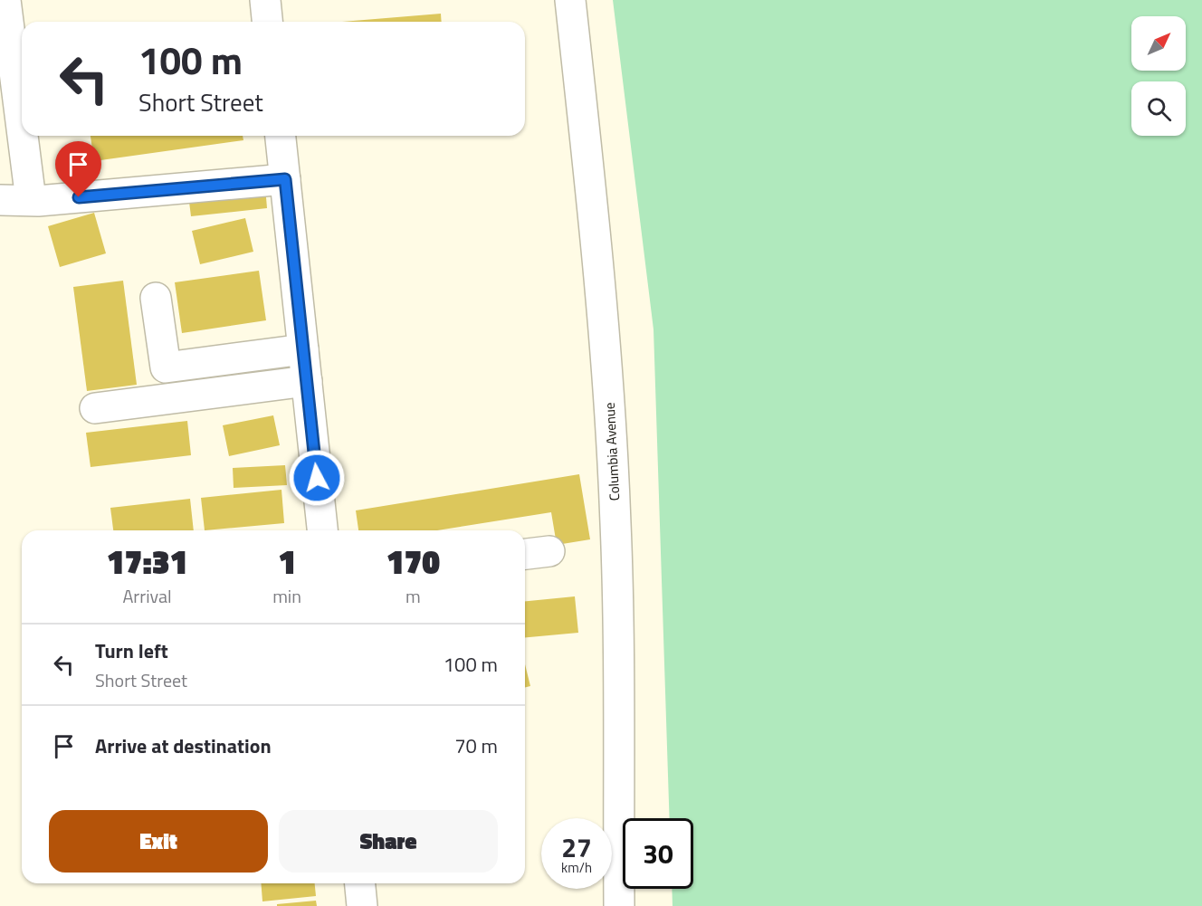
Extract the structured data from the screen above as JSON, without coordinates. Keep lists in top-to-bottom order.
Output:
{
  "streets": {
    "street": ["Columbia Avenue"]
  },
  "north": "top right",
  "page": {
    "turn": ["100 m", "Short Street"],
    "eta": [
      "17:31",
      "Arrival",
      "1",
      "min",
      "170",
      "m"
    ],
    "list": [
      {
        "name": "Turn left",
        "note": "Short Street",
        "value": "100 m"
      },
      {
        "name": "Arrive at destination",
        "value": "70 m"
      }
    ],
    "buttons": ["Exit", "Share"],
    "speed": "27 km/h",
    "limit": "30"
  }
}
